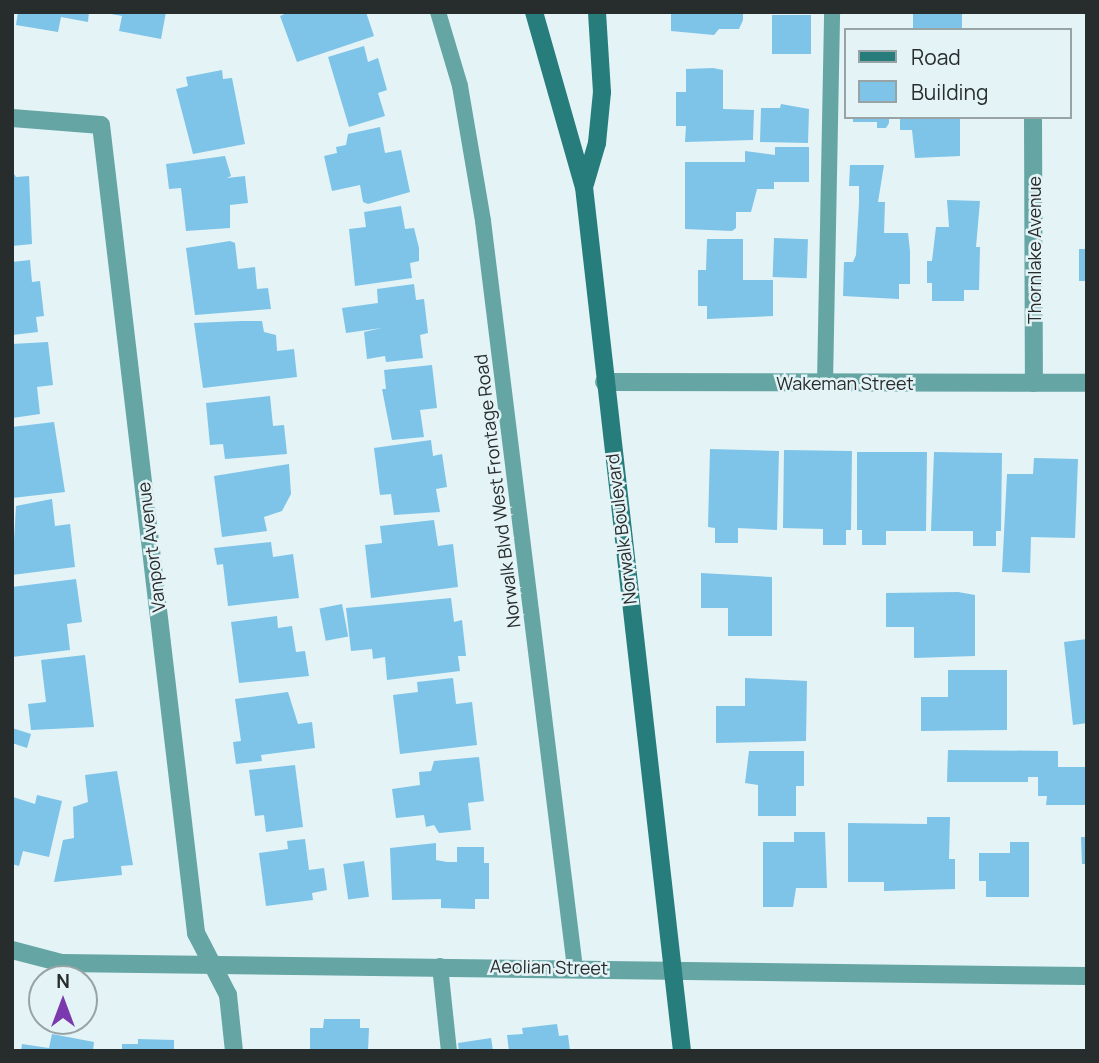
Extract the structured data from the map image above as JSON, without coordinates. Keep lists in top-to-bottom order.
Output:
{
  "streets": {
    "main road": ["Norwalk Boulevard"],
    "street": [
      "Thornlake Avenue",
      "Wakeman Street",
      "Vanport Avenue",
      "Aeolian Street"
    ],
    "lane": ["Norwalk Blvd West Frontage Road"]
  },
  "crossings": [
    ["Thornlake Avenue", "Wakeman Street"],
    ["Wakeman Street", "Norwalk Boulevard"],
    ["Norwalk Blvd West Frontage Road", "Aeolian Street"],
    ["Norwalk Boulevard", "Aeolian Street"],
    ["Vanport Avenue", "Aeolian Street"]
  ],
  "legend": ["Road", "Building"],
  "north": "top"
}
